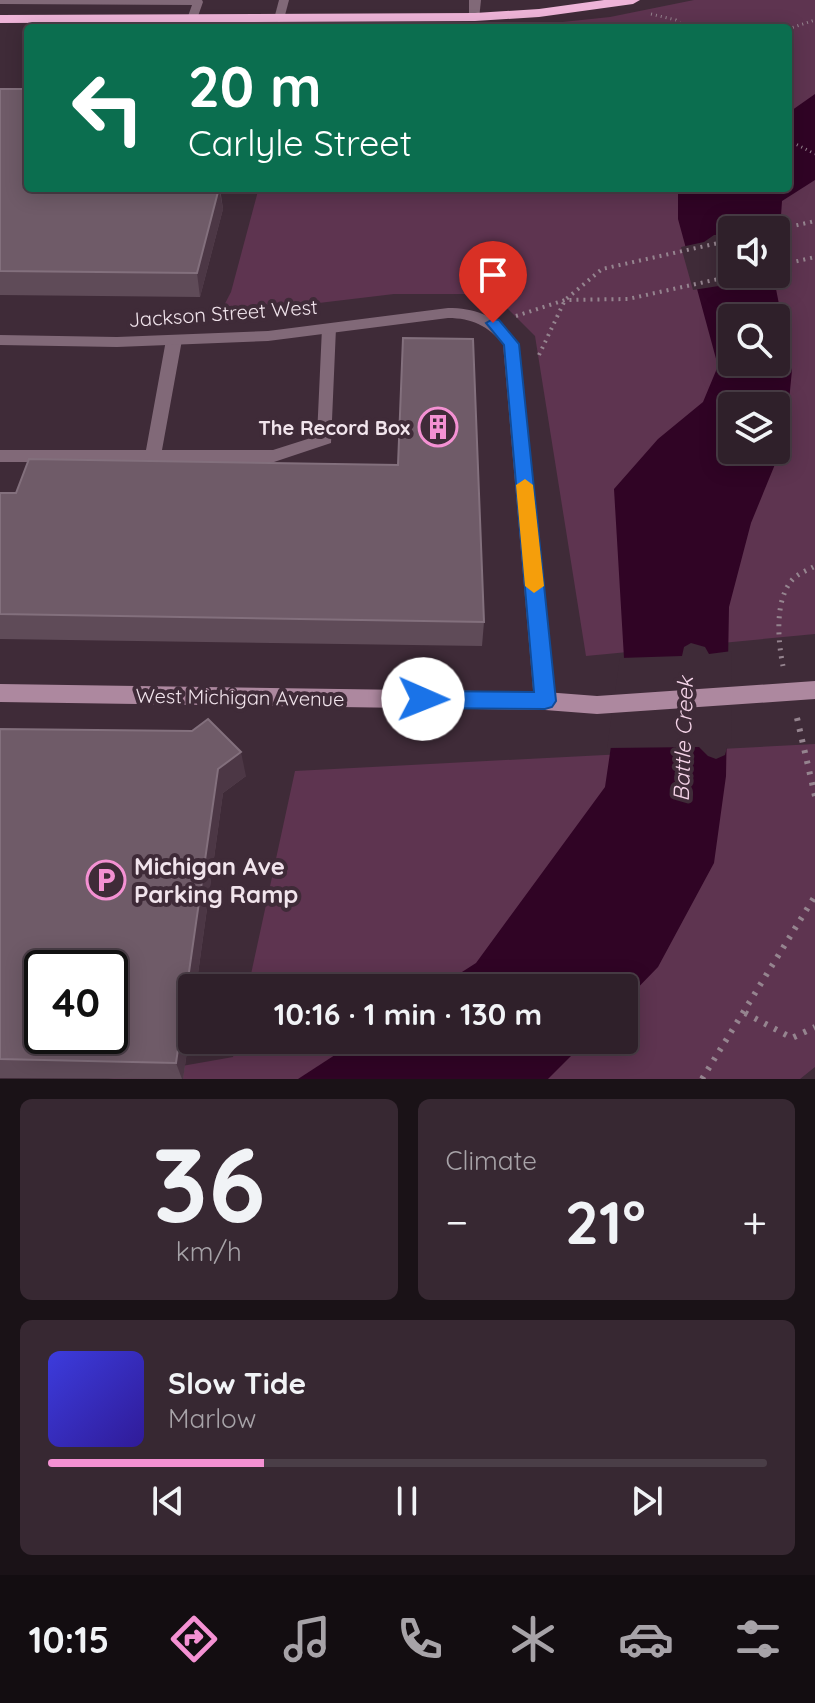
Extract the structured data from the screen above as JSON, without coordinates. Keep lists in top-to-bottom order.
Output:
{
  "streets": {
    "street": ["Jackson Street West", "West Michigan Avenue"]
  },
  "water": ["Battle Creek"],
  "places": {
    "building": ["The Record Box"],
    "parking": ["Michigan Ave Parking Ramp"]
  },
  "page": {
    "turn": ["20 m", "Carlyle Street"],
    "limit": "40",
    "trip": "10:16 · 1 min · 130 m",
    "tile": [
      ["36", "km/h"],
      "Climate"
    ],
    "heat": ["−", "21°", "+"],
    "song": ["Slow Tide", "Marlow"],
    "tabs": "10:15"
  }
}
